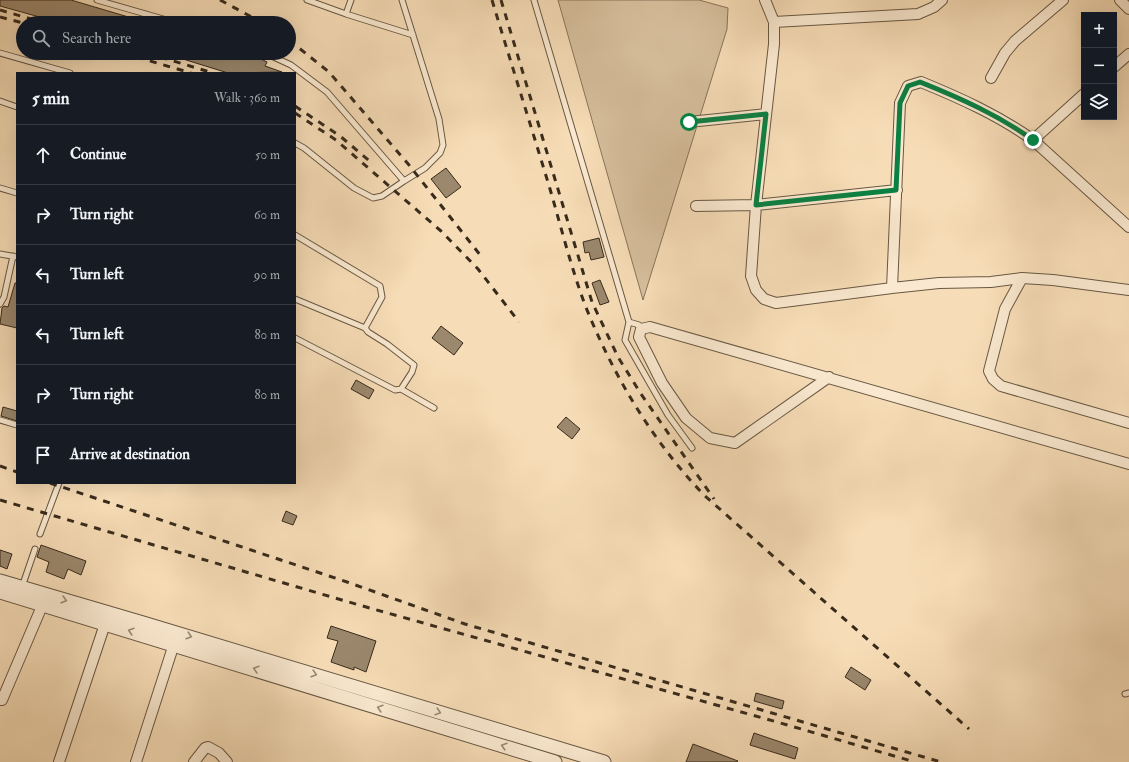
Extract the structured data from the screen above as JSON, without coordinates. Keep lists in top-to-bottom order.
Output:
{
  "page": {
    "map_buttons": ["+", "−"],
    "search": "Search here",
    "heading": ["5 min", "Walk · 360 m"],
    "list": [
      ["Continue", "50 m"],
      ["Turn right", "60 m"],
      ["Turn left", "90 m"],
      ["Turn left", "80 m"],
      ["Turn right", "80 m"],
      "Arrive at destination"
    ]
  }
}
